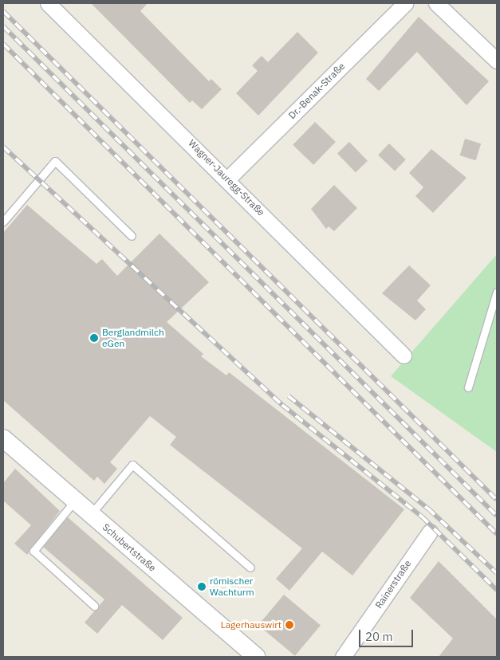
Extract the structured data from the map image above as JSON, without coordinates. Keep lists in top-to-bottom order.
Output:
{
  "streets": {
    "street": [
      "Dr.-Benak-Straße",
      "Wagner-Jauregg-Straße",
      "Schubertstraße",
      "Rainerstraße"
    ]
  },
  "crossings": [
    ["Dr.-Benak-Straße", "Wagner-Jauregg-Straße"]
  ],
  "places": ["Berglandmilch eGen", "römischer Wachturm", "Lagerhauswirt"],
  "scale_bar": "20 m"
}
